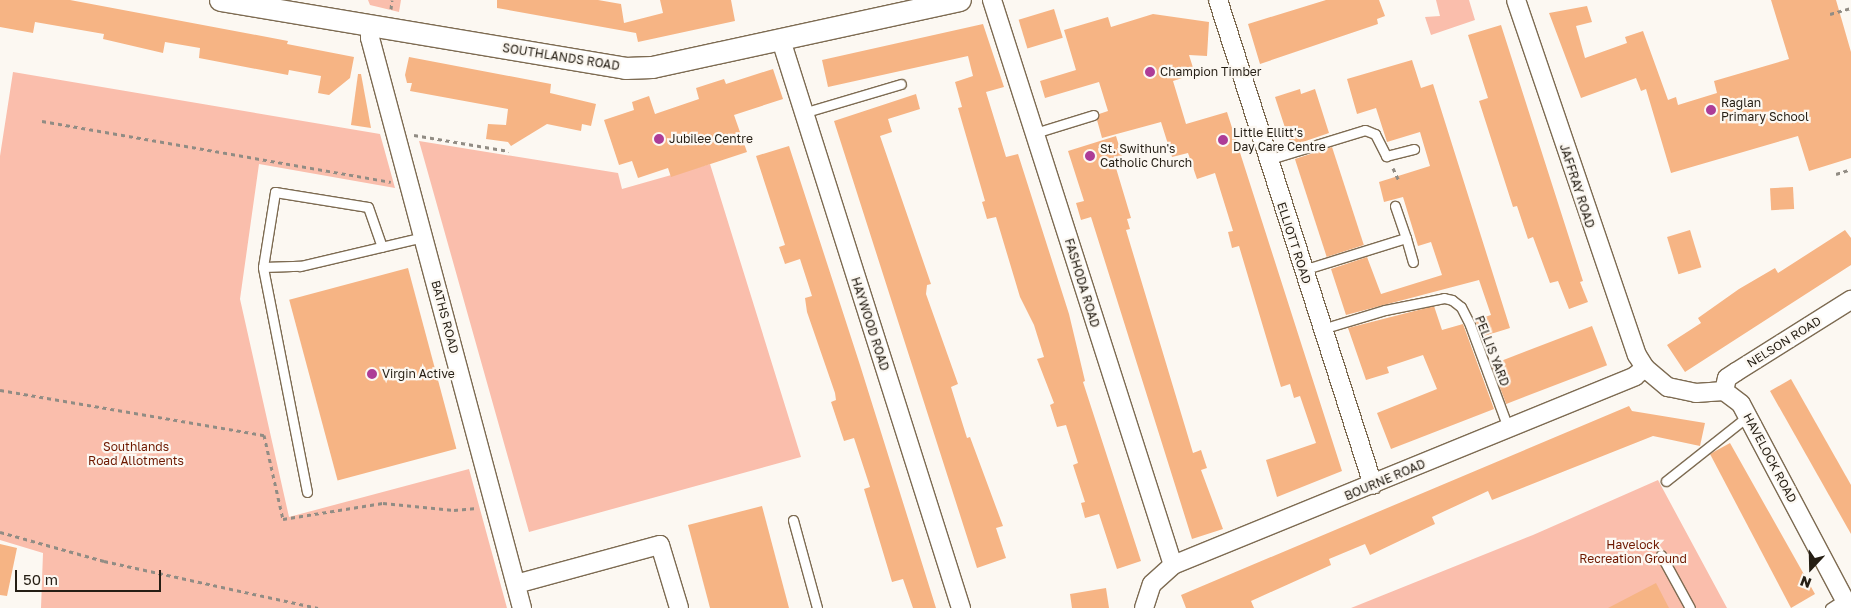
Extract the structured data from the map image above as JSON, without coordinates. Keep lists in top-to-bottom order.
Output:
{
  "streets": {
    "street": [
      "SOUTHLANDS ROAD",
      "JAFFRAY ROAD",
      "ELLIOTT ROAD",
      "FASHODA ROAD",
      "BATHS ROAD",
      "HAYWOOD ROAD",
      "NELSON ROAD",
      "HAVELOCK ROAD",
      "BOURNE ROAD"
    ],
    "lane": ["PELLIS YARD"]
  },
  "crossings": [
    ["SOUTHLANDS ROAD", "BATHS ROAD"],
    ["SOUTHLANDS ROAD", "HAYWOOD ROAD"],
    ["JAFFRAY ROAD", "BOURNE ROAD"],
    ["ELLIOTT ROAD", "PELLIS YARD"],
    ["ELLIOTT ROAD", "BOURNE ROAD"],
    ["FASHODA ROAD", "BOURNE ROAD"],
    ["NELSON ROAD", "HAVELOCK ROAD"],
    ["PELLIS YARD", "BOURNE ROAD"]
  ],
  "parks": ["Southlands Road Allotments", "Havelock Recreation Ground"],
  "places": [
    "Champion Timber",
    "Raglan Primary School",
    "Jubilee Centre",
    "Little Ellitt's Day Care Centre",
    "St. Swithun's Catholic Church",
    "Virgin Active"
  ],
  "scale_bar": "50 m",
  "north": "bottom"
}
